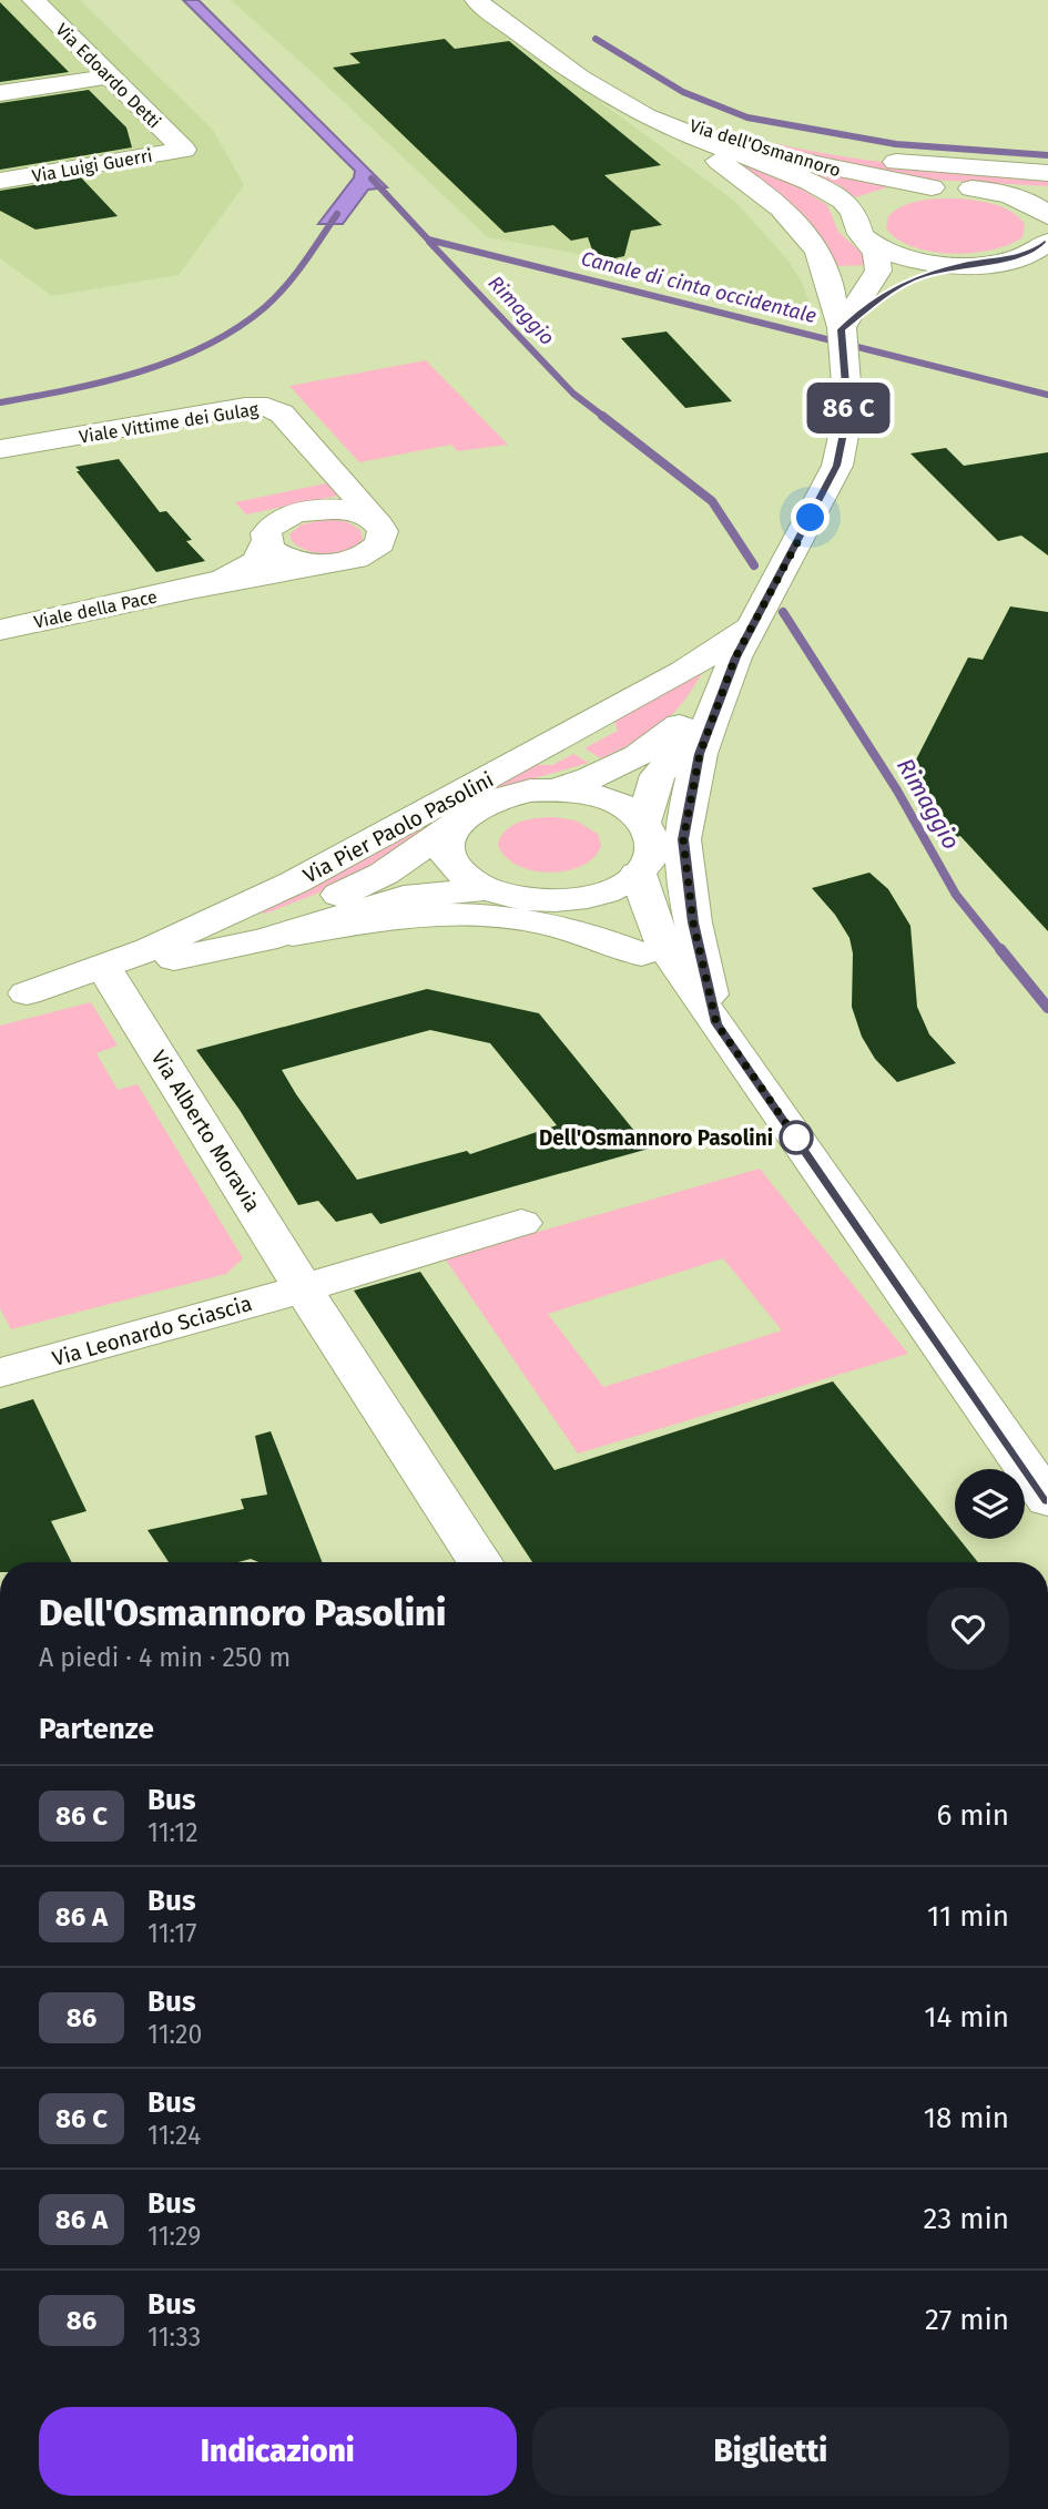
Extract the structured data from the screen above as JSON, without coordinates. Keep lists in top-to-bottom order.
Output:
{
  "streets": {
    "main road": [
      "Via Edoardo Detti",
      "Via dell'Osmannoro",
      "Via Luigi Guerri",
      "Viale Vittime dei Gulag",
      "Viale della Pace",
      "Via Pier Paolo Pasolini",
      "Via Alberto Moravia",
      "Via Leonardo Sciascia"
    ]
  },
  "crossings": [
    ["Via Edoardo Detti", "Via Luigi Guerri"],
    ["Viale Vittime dei Gulag", "Viale della Pace"],
    ["Via Pier Paolo Pasolini", "Via Alberto Moravia"],
    ["Via Alberto Moravia", "Via Leonardo Sciascia"]
  ],
  "water": ["Canale di cinta occidentale", "Rimaggio"],
  "places": ["Dell'Osmannoro Pasolini"],
  "page": {
    "on_map": "86 C",
    "heading": [
      ["Dell'Osmannoro Pasolini", "A piedi · 4 min · 250 m"],
      "Partenze"
    ],
    "list": [
      {
        "mark": "86 C",
        "name": "Bus",
        "note": "11:12",
        "value": "6 min"
      },
      {
        "mark": "86 A",
        "name": "Bus",
        "note": "11:17",
        "value": "11 min"
      },
      {
        "mark": "86",
        "name": "Bus",
        "note": "11:20",
        "value": "14 min"
      },
      {
        "mark": "86 C",
        "name": "Bus",
        "note": "11:24",
        "value": "18 min"
      },
      {
        "mark": "86 A",
        "name": "Bus",
        "note": "11:29",
        "value": "23 min"
      },
      {
        "mark": "86",
        "name": "Bus",
        "note": "11:33",
        "value": "27 min"
      }
    ],
    "buttons": ["Indicazioni", "Biglietti"]
  }
}
